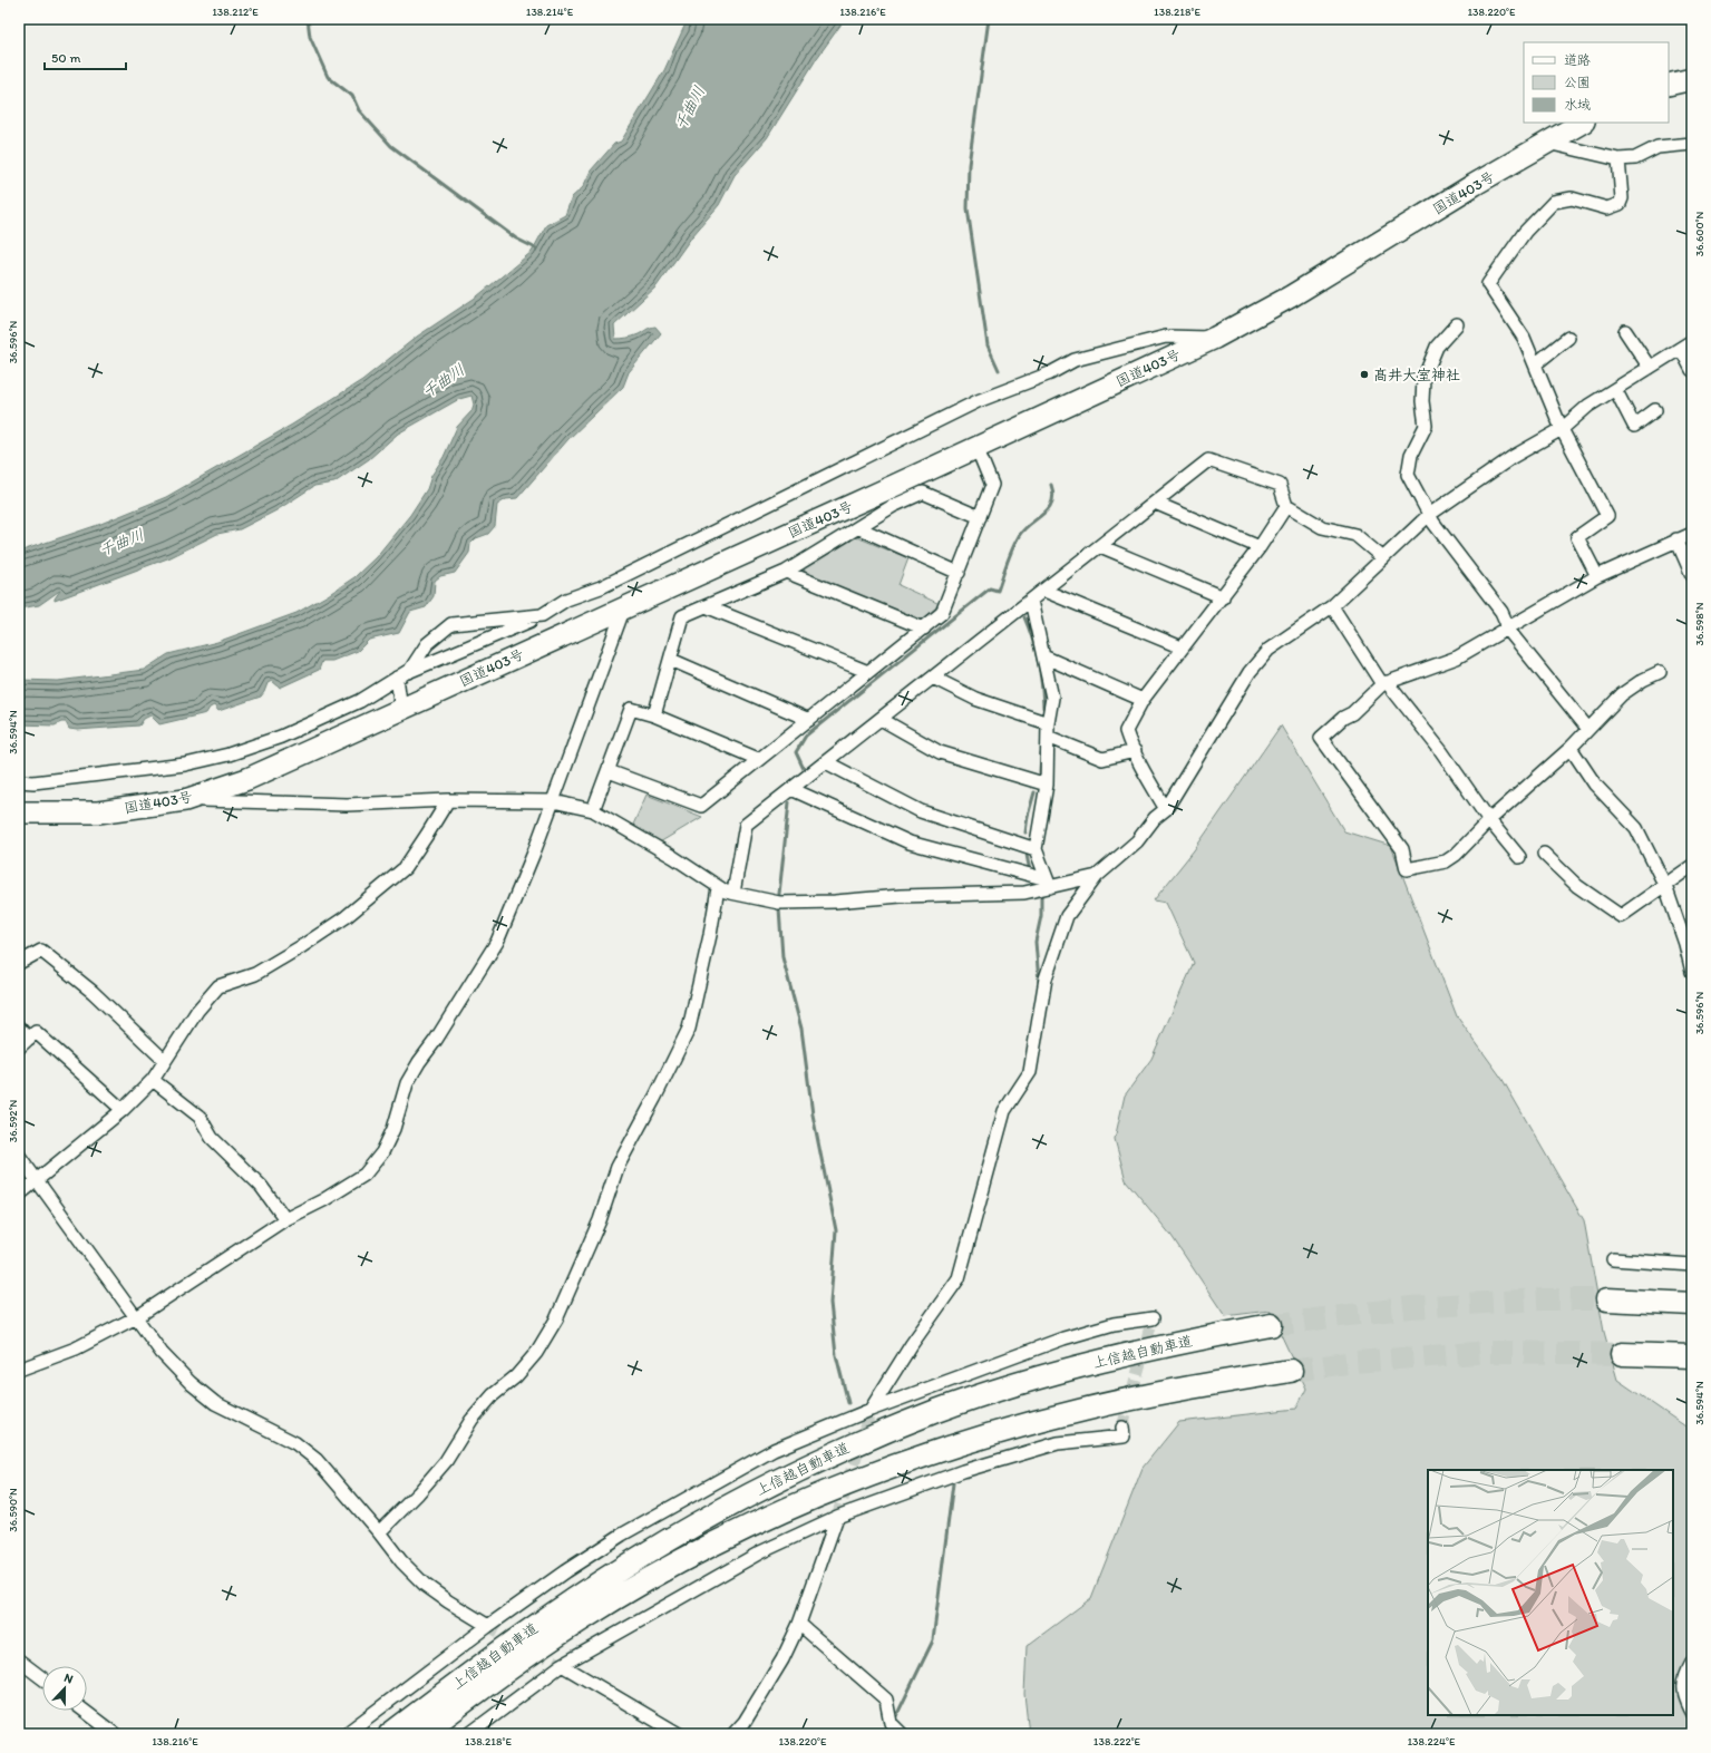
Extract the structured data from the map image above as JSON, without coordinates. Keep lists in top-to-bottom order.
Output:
{
  "streets": {
    "highway": ["国道403号", "上信越自動車道"]
  },
  "water": ["千曲川"],
  "places": ["髙井大室神社"],
  "legend": ["道路", "公園", "水域"],
  "scale_bar": "50 m",
  "north": "top",
  "coordinates": [
    "138.212°E",
    "138.214°E",
    "138.216°E",
    "138.218°E",
    "138.220°E",
    "36.600°N",
    "36.596°N",
    "36.598°N",
    "36.594°N",
    "36.592°N",
    "36.590°N",
    "138.222°E",
    "138.224°E"
  ]
}
